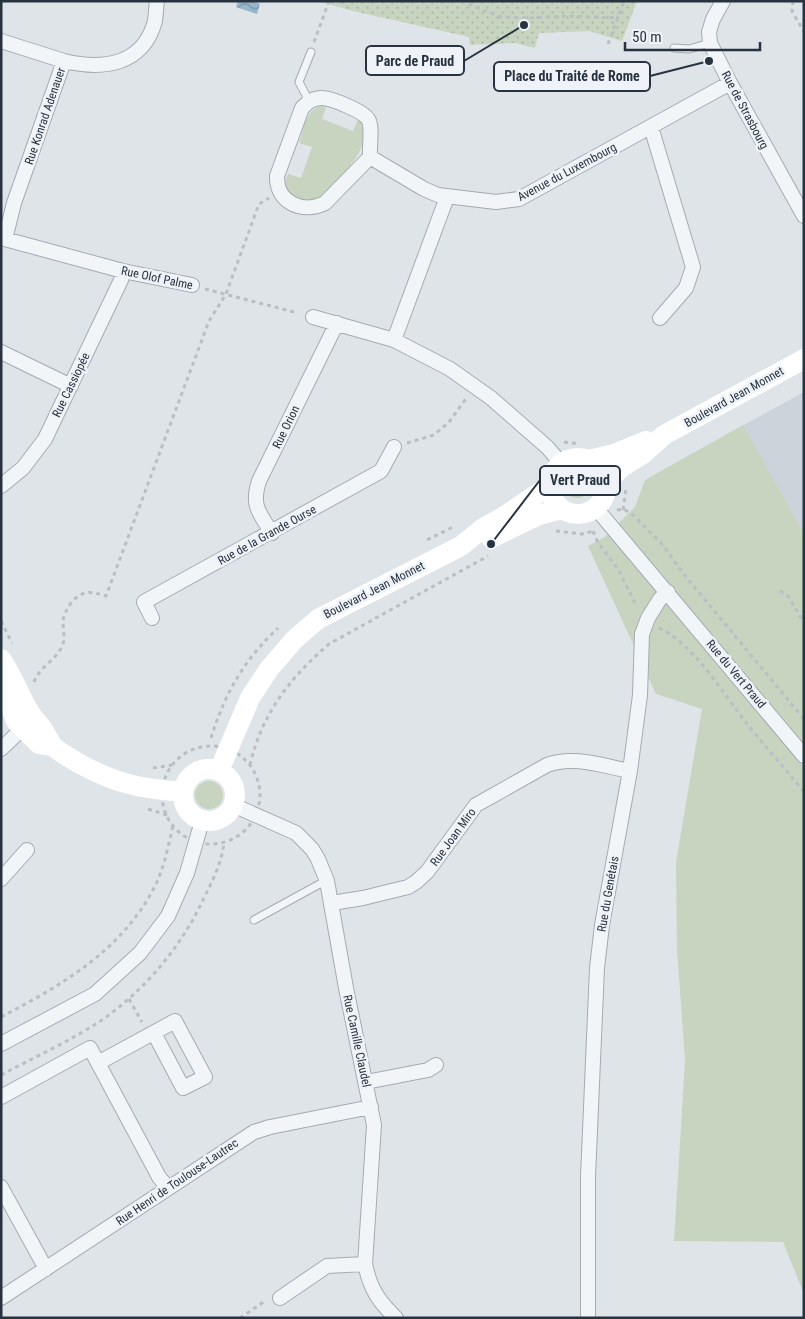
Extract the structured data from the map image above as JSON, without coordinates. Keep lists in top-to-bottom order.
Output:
{
  "streets": {
    "street": [
      "Rue de Strasbourg",
      "Rue Konrad Adenauer",
      "Avenue du Luxembourg",
      "Rue Olof Palme",
      "Rue Cassiopée",
      "Boulevard Jean Monnet",
      "Rue Orion",
      "Rue de la Grande Ourse",
      "Rue du Vert Praud",
      "Rue Joan Miro",
      "Rue du Genétais",
      "Rue Camille Claudel",
      "Rue Henri de Toulouse-Lautrec"
    ]
  },
  "crossings": [
    ["Rue de Strasbourg", "Avenue du Luxembourg"],
    ["Rue Konrad Adenauer", "Rue Olof Palme"],
    ["Rue Olof Palme", "Rue Cassiopée"],
    ["Boulevard Jean Monnet", "Rue Camille Claudel"],
    ["Rue Orion", "Rue de la Grande Ourse"],
    ["Rue du Vert Praud", "Rue du Genétais"],
    ["Rue Joan Miro", "Rue du Genétais"],
    ["Rue Joan Miro", "Rue Camille Claudel"],
    ["Rue Camille Claudel", "Rue Henri de Toulouse-Lautrec"]
  ],
  "places": ["Parc de Praud", "Place du Traité de Rome", "Vert Praud"],
  "scale_bar": "50 m"
}
